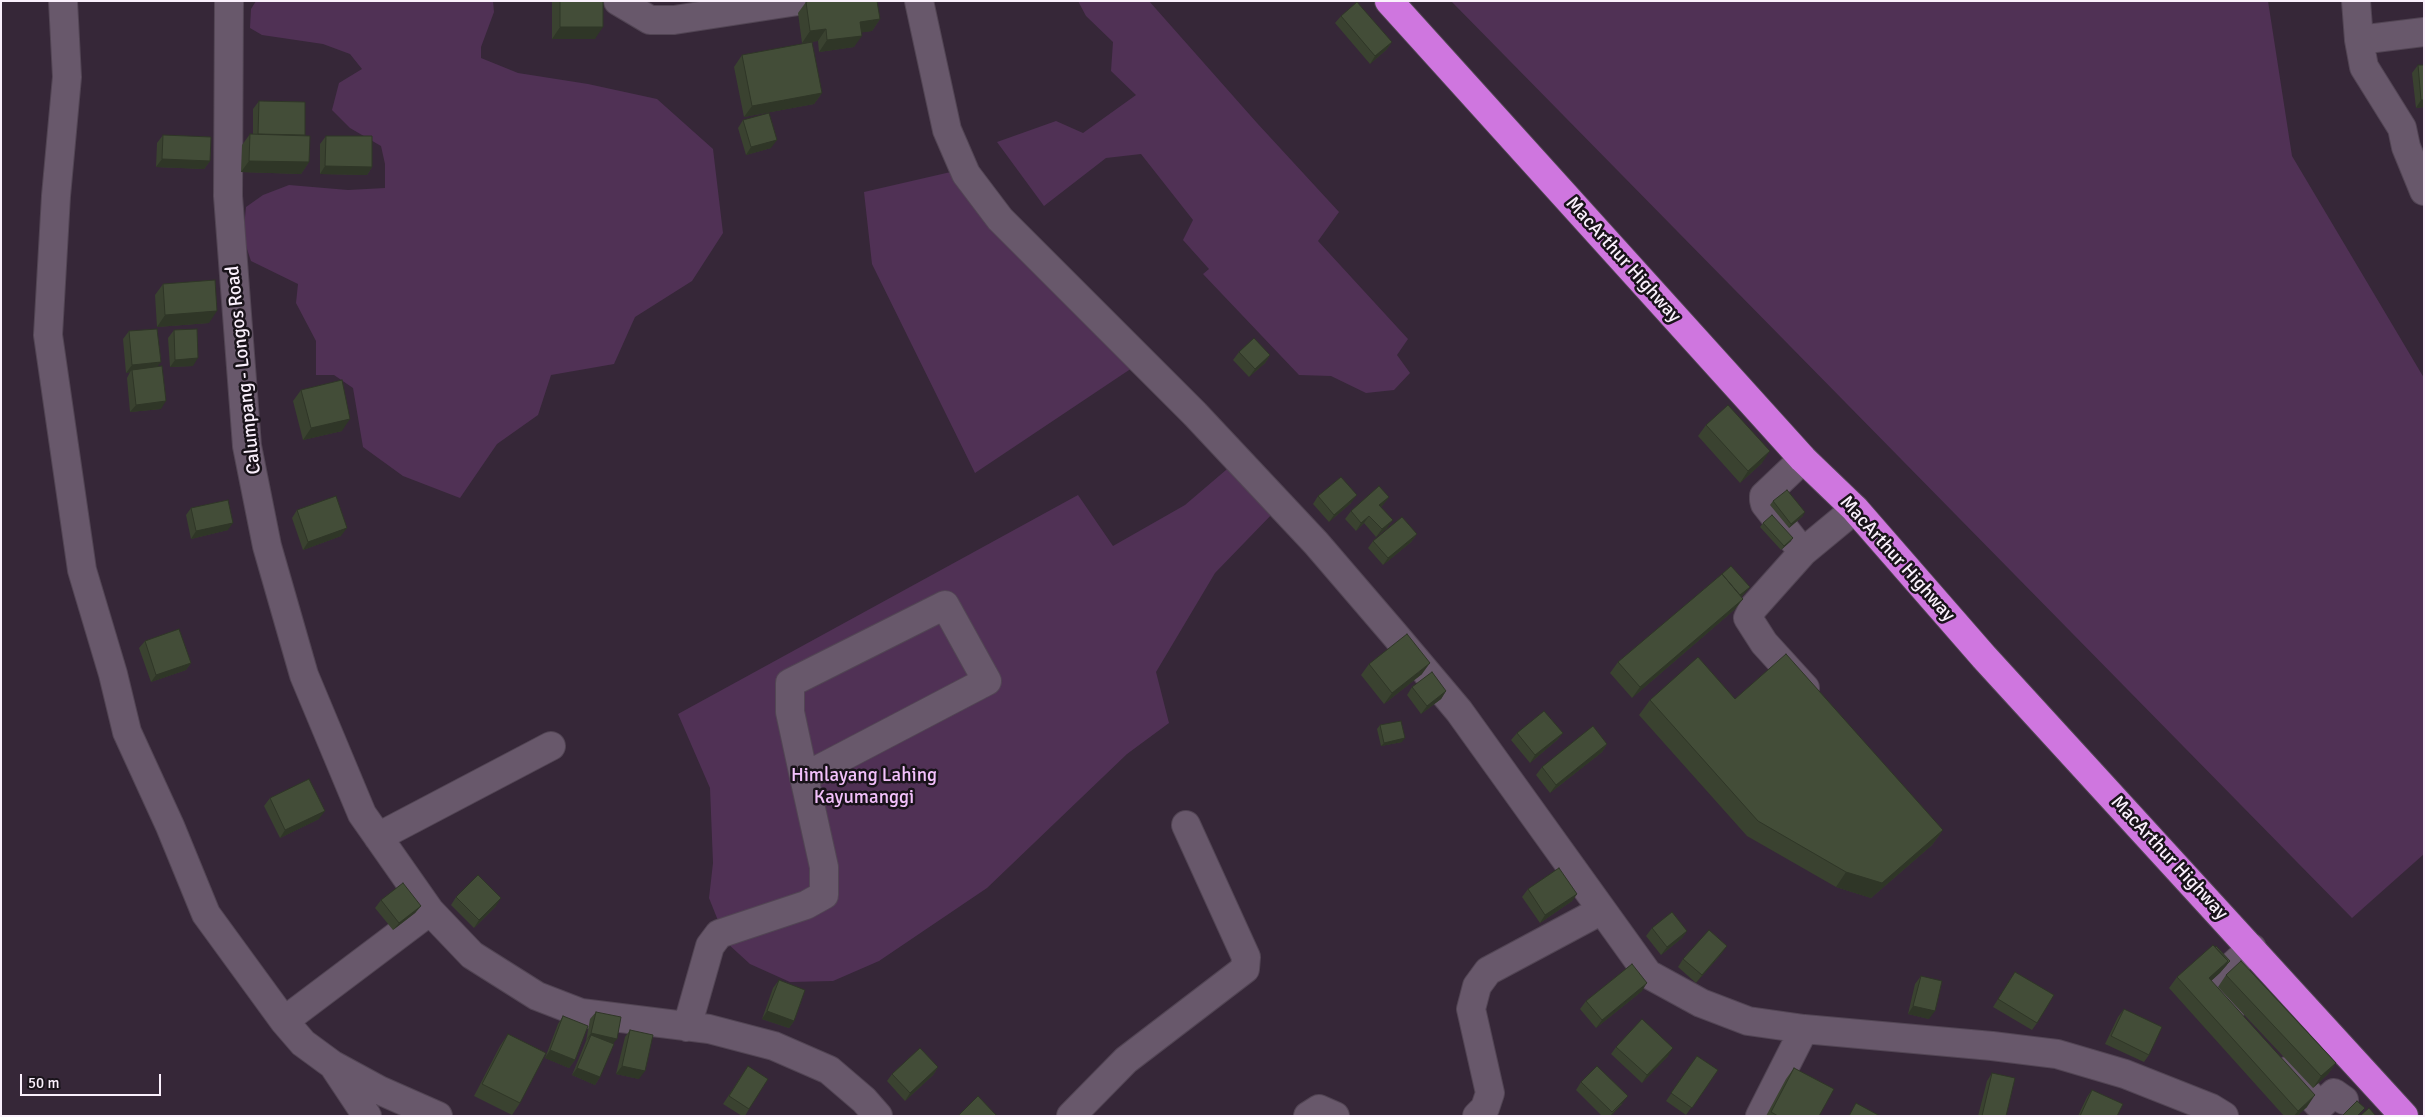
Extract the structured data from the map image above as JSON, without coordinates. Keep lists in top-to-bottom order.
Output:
{
  "streets": {
    "highway": ["MacArthur Highway"],
    "street": ["Calumpang - Longos Road"]
  },
  "parks": ["Himlayang Lahing Kayumanggi"],
  "scale_bar": "50 m"
}
